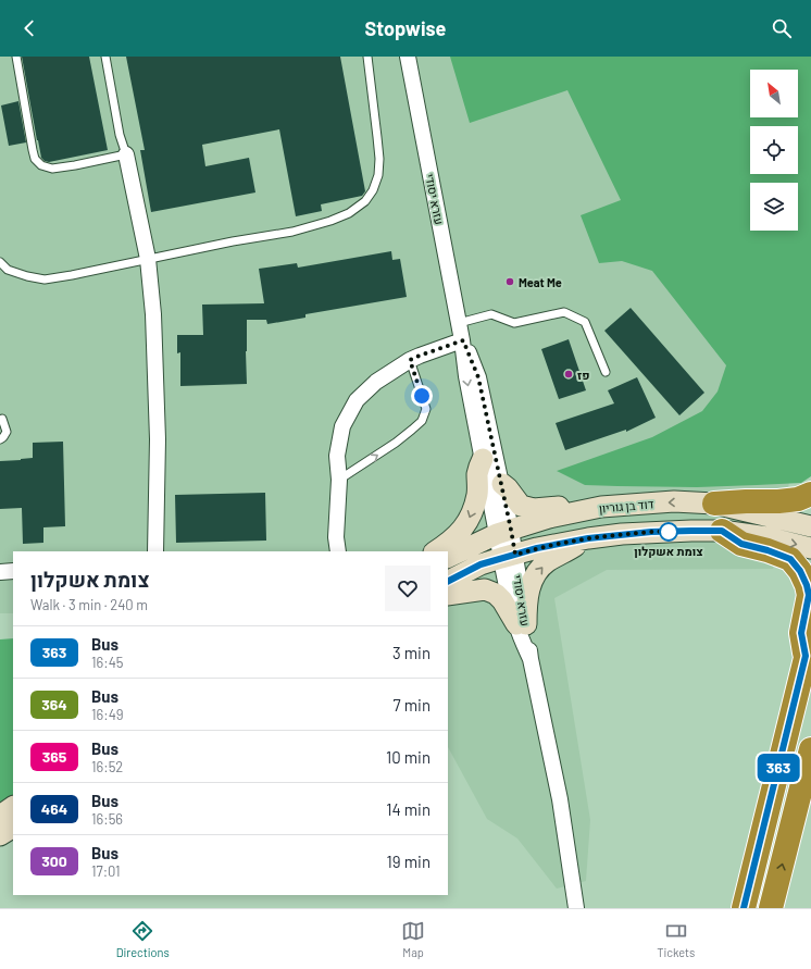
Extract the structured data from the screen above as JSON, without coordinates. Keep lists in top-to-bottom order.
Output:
{
  "streets": {
    "main road": ["דוד בן גוריון"],
    "street": ["עזרא יסודי"]
  },
  "crossings": [
    ["עזרא יסודי", "דוד בן גוריון"]
  ],
  "places": ["Meat Me", "פז", "צומת אשקלון"],
  "lines": ["bus line 363"],
  "north": "top left",
  "page": {
    "header": "Stopwise",
    "on_map": "363",
    "heading": ["צומת אשקלון", "Walk · 3 min · 240 m"],
    "list": [
      {
        "mark": "363",
        "name": "Bus",
        "note": "16:45",
        "value": "3 min"
      },
      {
        "mark": "364",
        "name": "Bus",
        "note": "16:49",
        "value": "7 min"
      },
      {
        "mark": "365",
        "name": "Bus",
        "note": "16:52",
        "value": "10 min"
      },
      {
        "mark": "464",
        "name": "Bus",
        "note": "16:56",
        "value": "14 min"
      },
      {
        "mark": "300",
        "name": "Bus",
        "note": "17:01",
        "value": "19 min"
      }
    ],
    "tabs": ["Directions", "Map", "Tickets"]
  }
}
